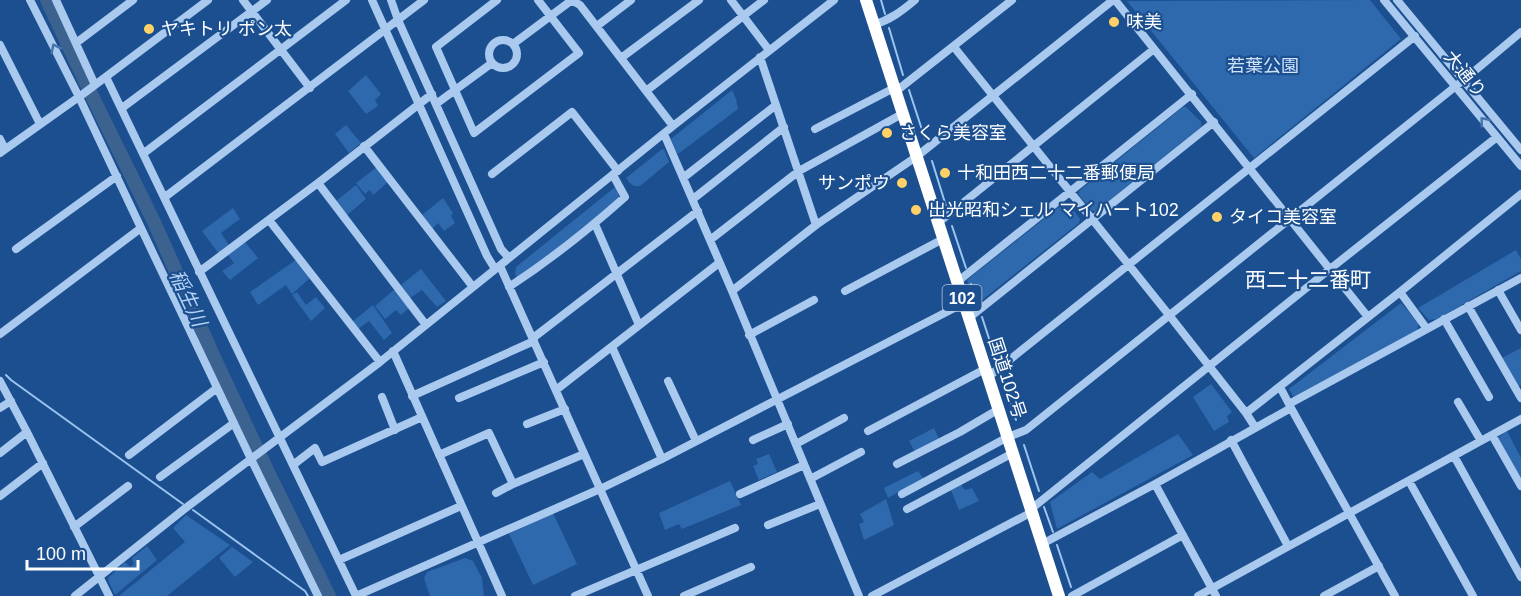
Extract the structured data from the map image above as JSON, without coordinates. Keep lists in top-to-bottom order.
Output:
{
  "streets": {
    "highway": ["102", "国道102号"],
    "street": ["大通り"]
  },
  "districts": ["西二十二番町"],
  "water": ["稲生川"],
  "parks": ["若葉公園"],
  "places": [
    "味美",
    "ヤキトリ ポン太",
    "さくら美容室",
    "十和田西二十二番郵便局",
    "サンポウ",
    "出光昭和シェル マイハート102",
    "タイコ美容室"
  ],
  "scale_bar": "100 m"
}
